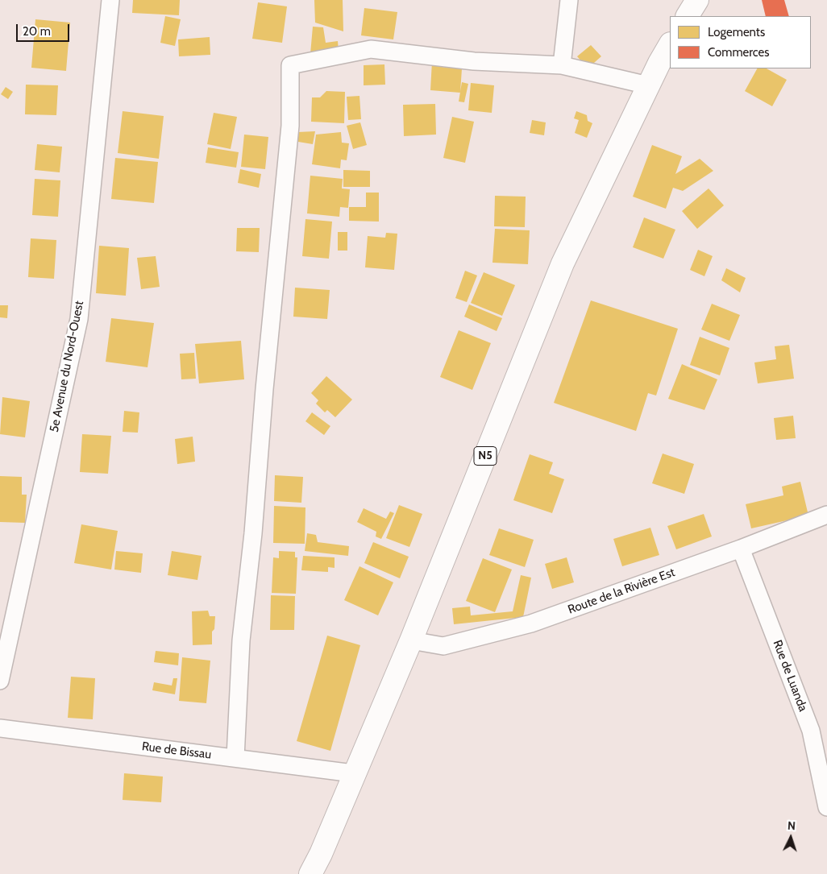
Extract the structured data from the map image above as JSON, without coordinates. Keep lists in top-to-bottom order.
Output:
{
  "streets": {
    "highway": ["N5"],
    "street": [
      "5e Avenue du Nord-Ouest",
      "Route de la Rivière Est",
      "Rue de Luanda",
      "Rue de Bissau"
    ]
  },
  "crossings": [
    ["N5", "Route de la Rivière Est"],
    ["N5", "Rue de Bissau"],
    ["Route de la Rivière Est", "Rue de Luanda"]
  ],
  "legend": ["Logements", "Commerces"],
  "scale_bar": "20 m",
  "north": "top"
}
